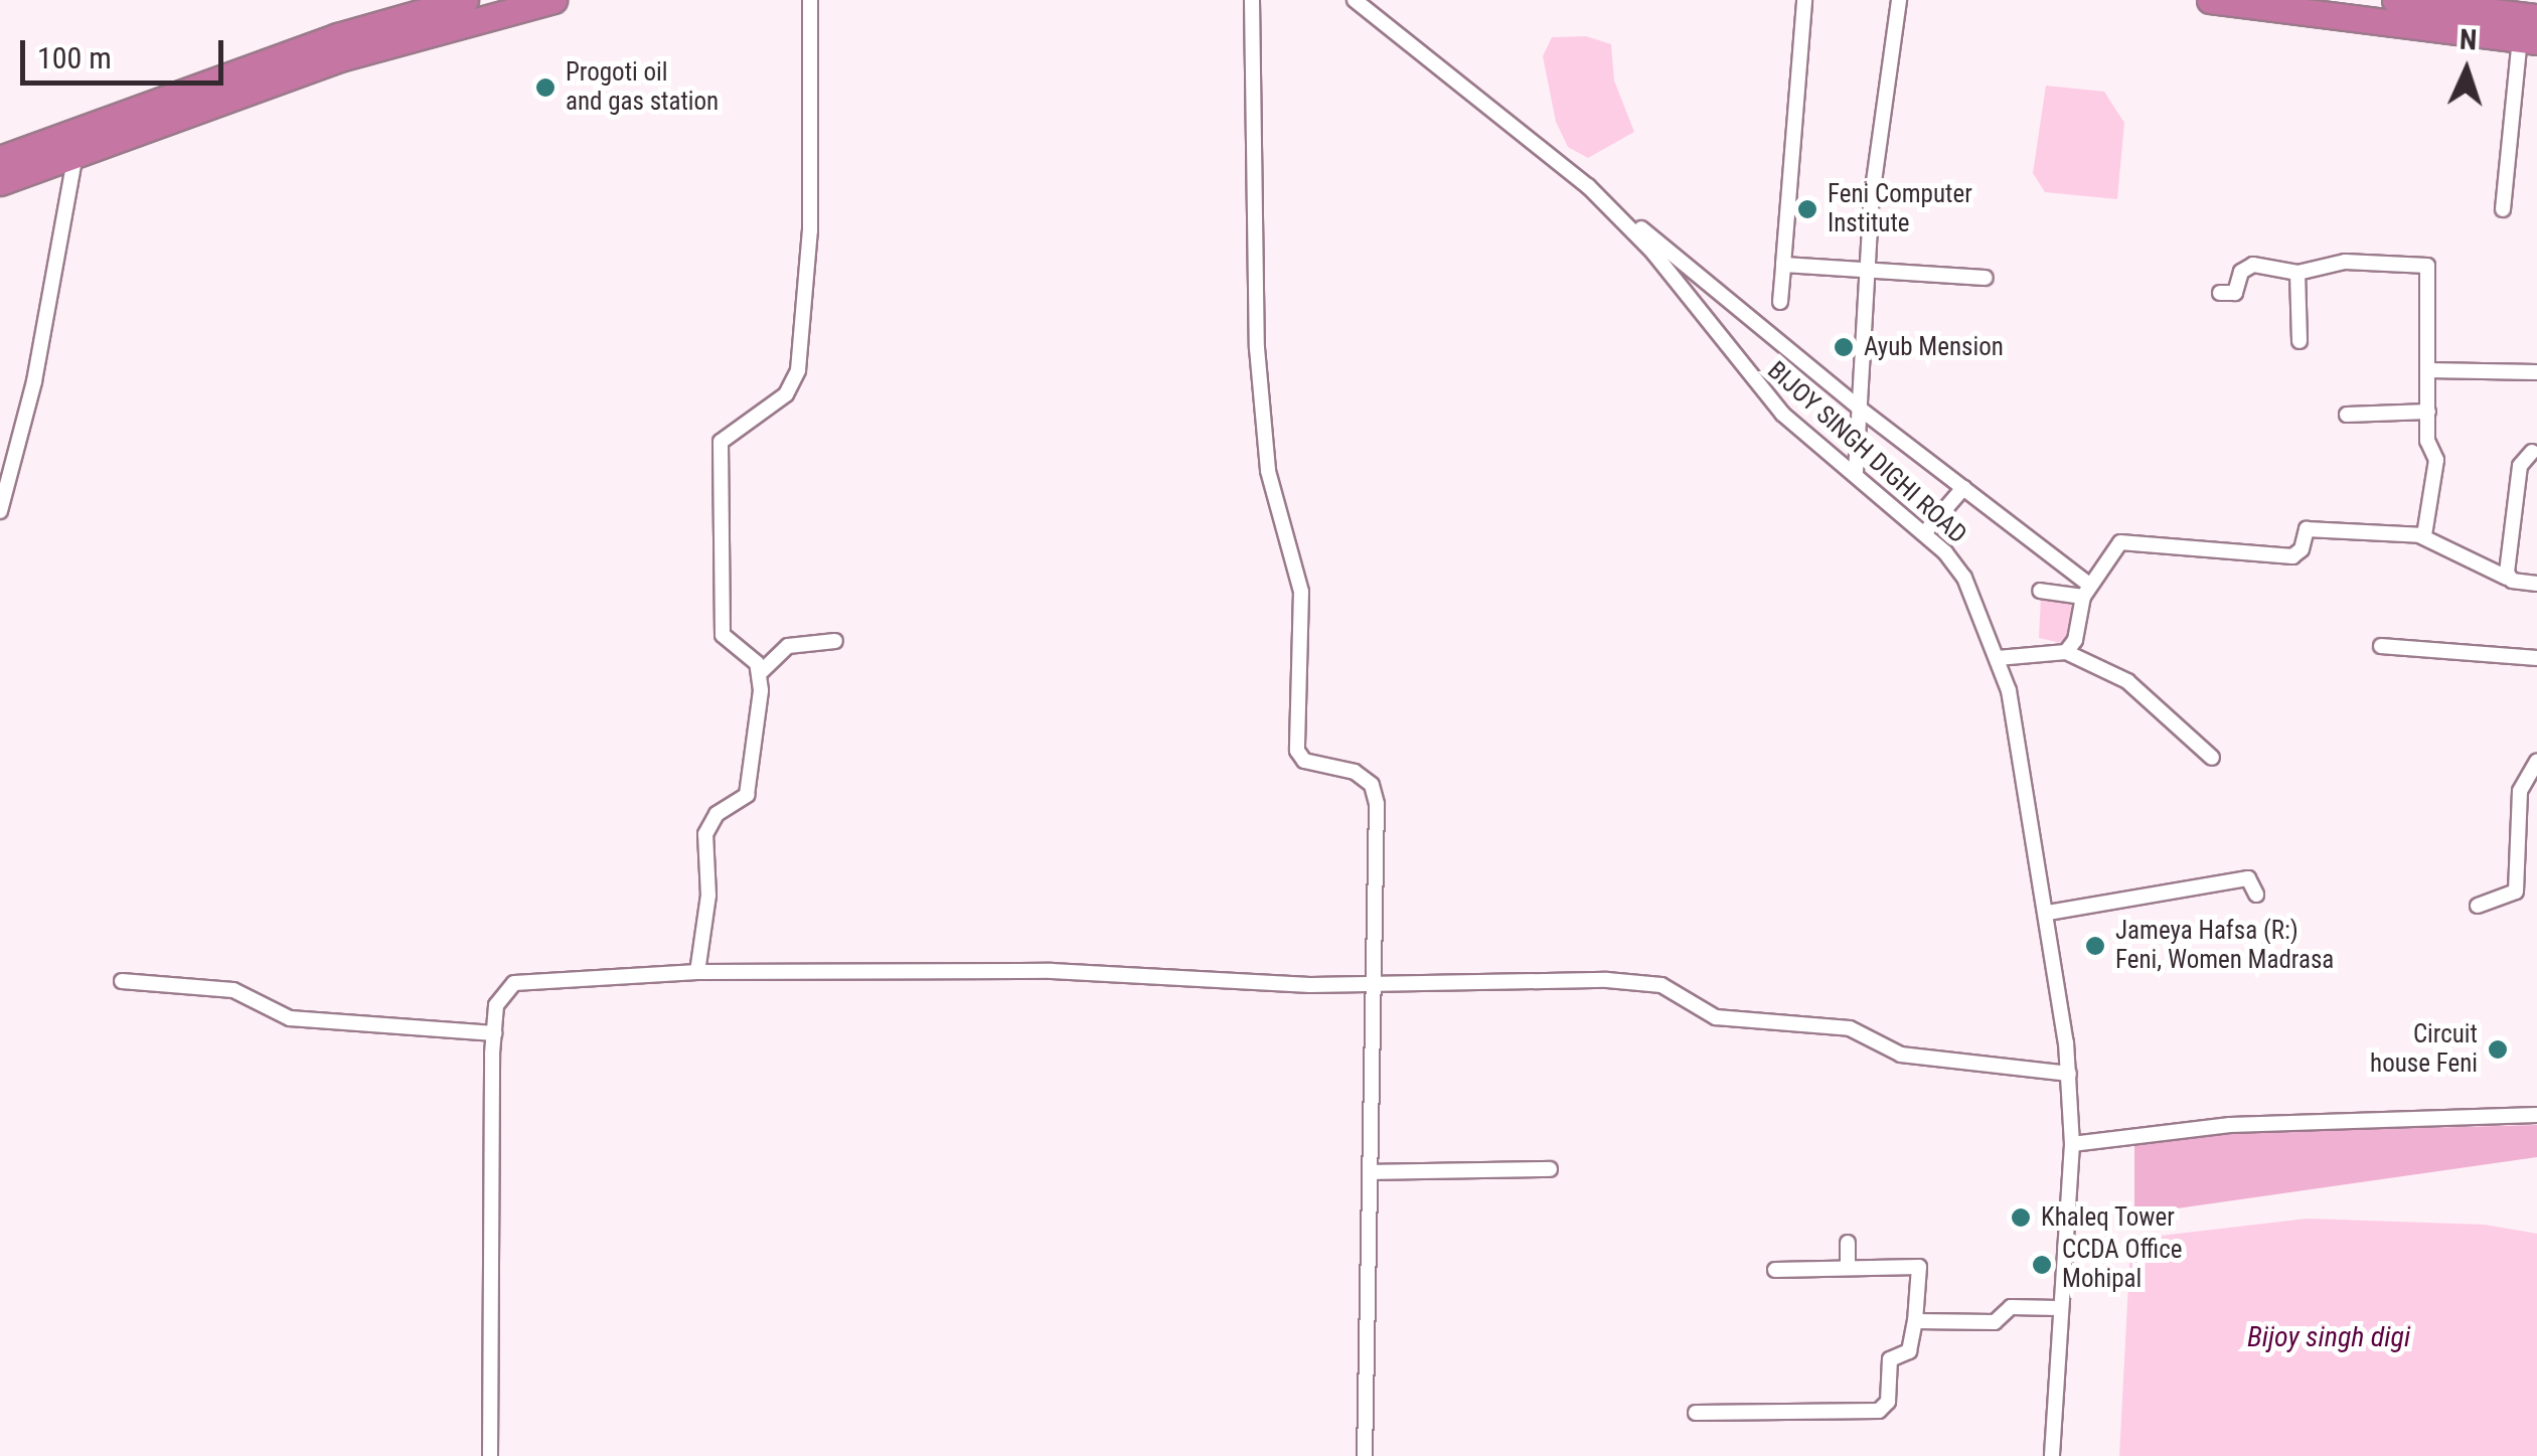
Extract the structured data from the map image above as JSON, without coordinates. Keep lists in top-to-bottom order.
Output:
{
  "streets": {
    "street": ["BIJOY SINGH DIGHI ROAD"]
  },
  "water": ["Bijoy singh digi"],
  "places": [
    "Progoti oil and gas station",
    "Feni Computer Institute",
    "Ayub Mension",
    "Jameya Hafsa (R:) Feni, Women Madrasa",
    "Circuit house Feni",
    "Khaleq Tower",
    "CCDA Office Mohipal"
  ],
  "scale_bar": "100 m",
  "north": "top"
}
